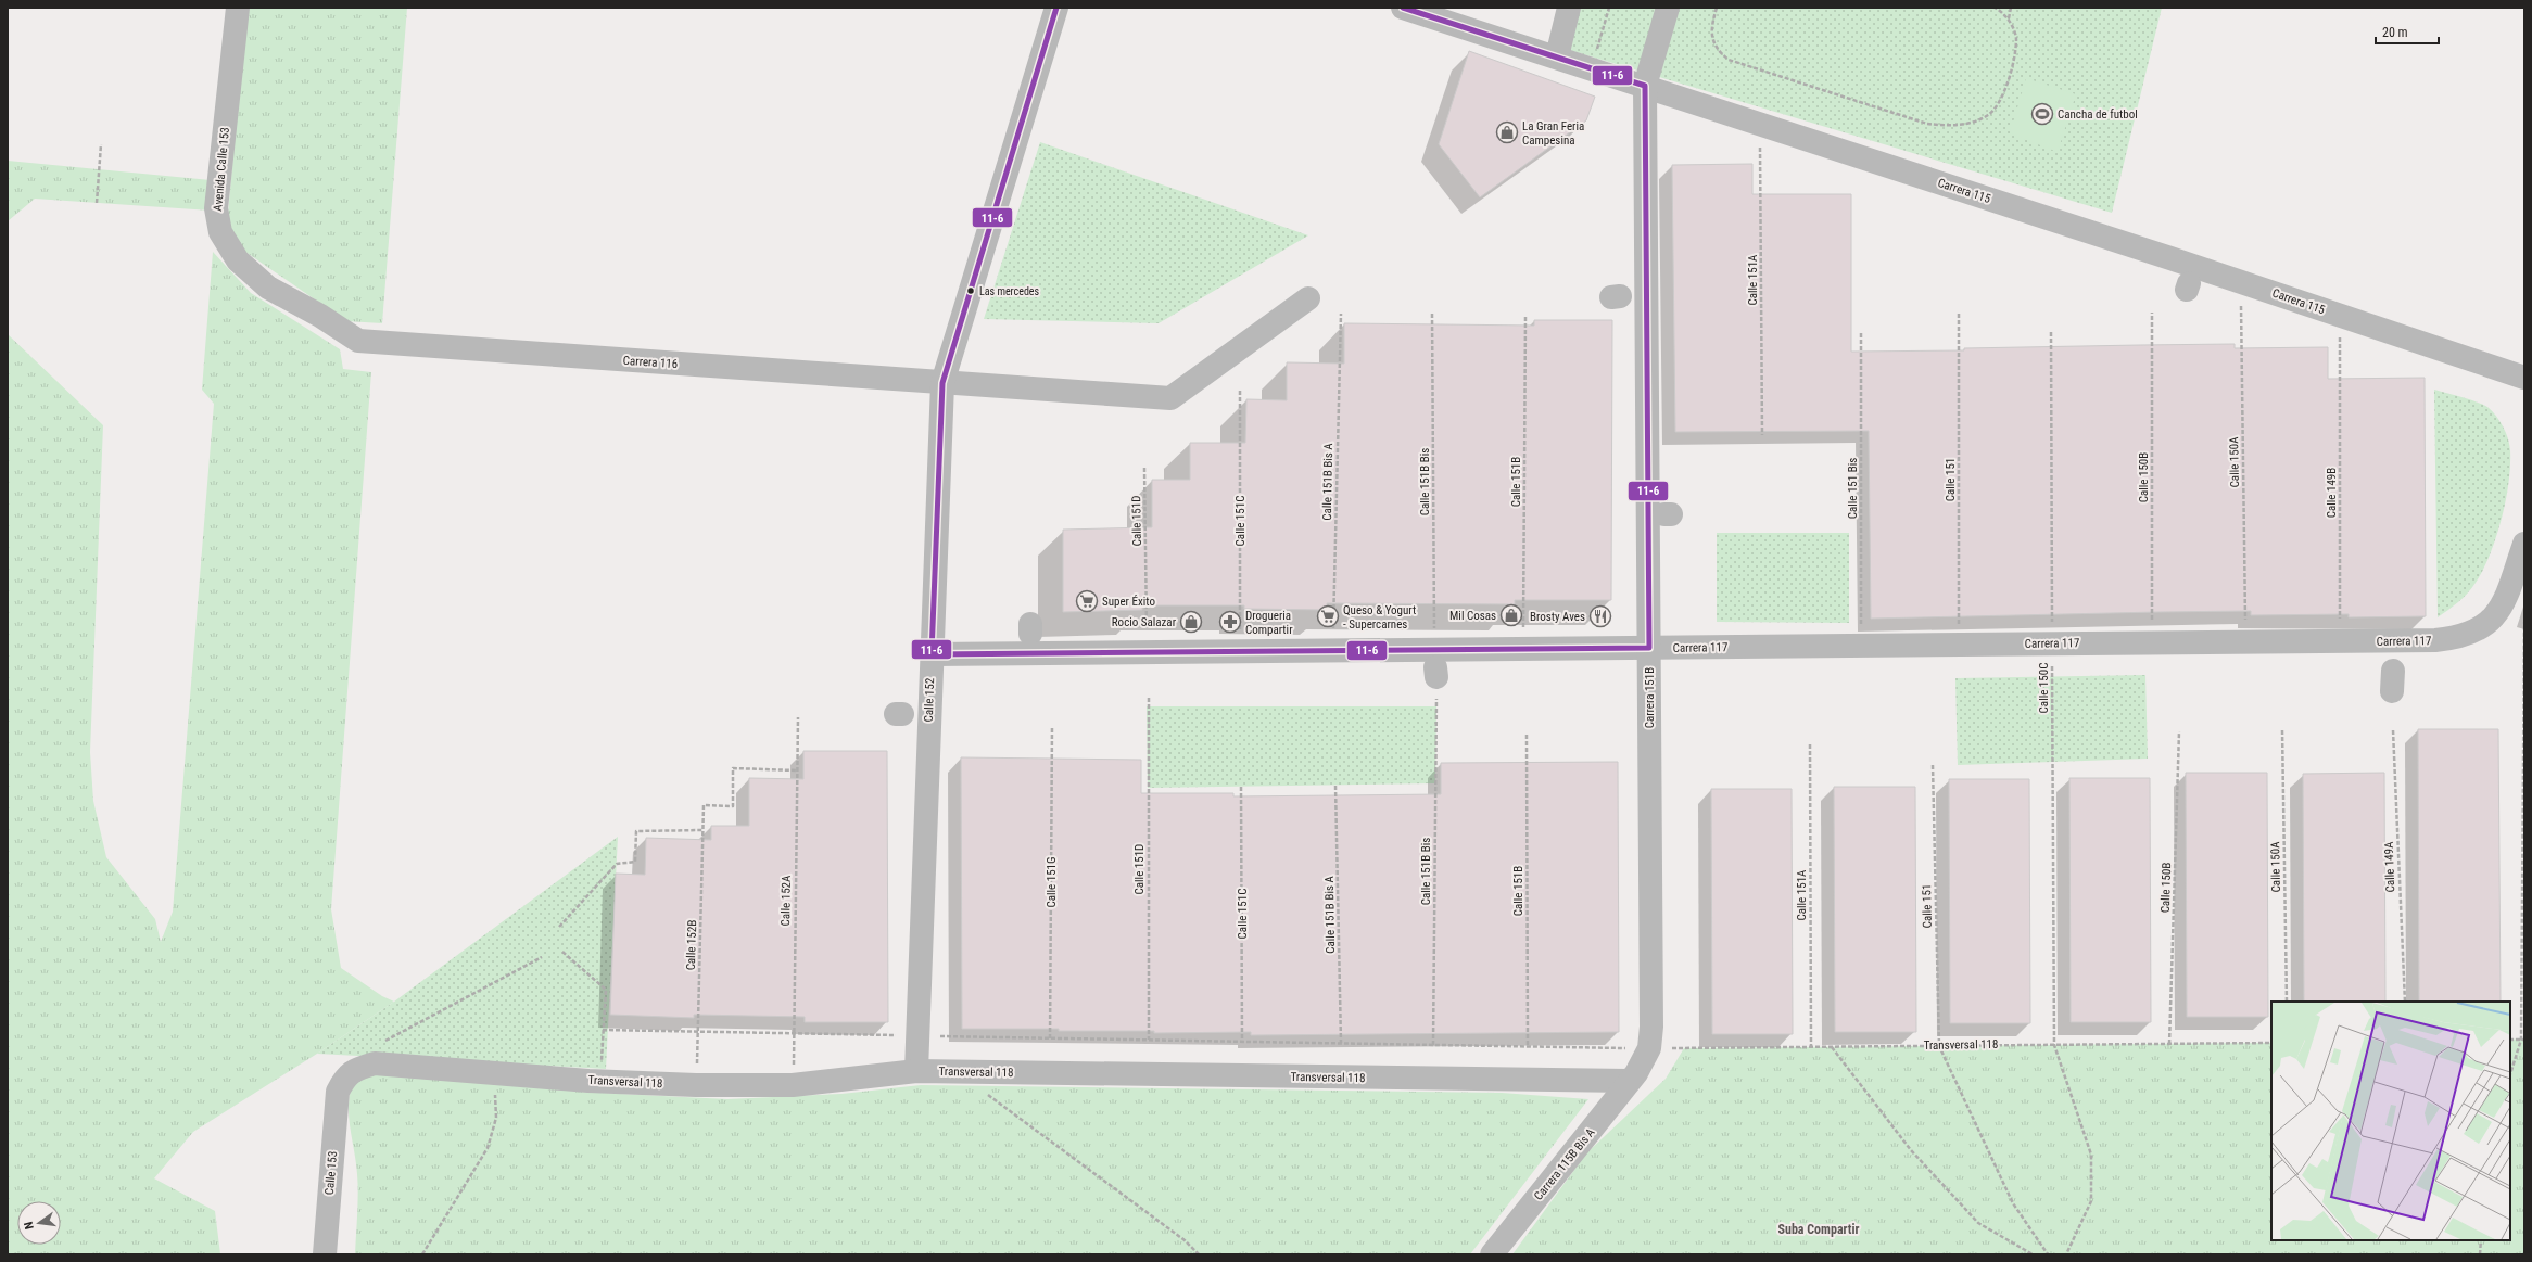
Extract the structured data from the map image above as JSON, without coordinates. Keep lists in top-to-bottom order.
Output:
{
  "streets": {
    "street": [
      "Avenida Calle 153",
      "Carrera 115",
      "Carrera 116",
      "Carrera 117",
      "Carrera 151B",
      "Calle 152",
      "Transversal 118",
      "Carrera 115B Bis A",
      "Calle 153"
    ],
    "path": [
      "Calle 151A",
      "Calle 150A",
      "Calle 150B",
      "Calle 151",
      "Calle 151B Bis A",
      "Calle 151B Bis",
      "Calle 151B",
      "Calle 151 Bis",
      "Calle 149B",
      "Calle 151D",
      "Calle 151C",
      "Calle 150C",
      "Calle 149A",
      "Calle 151G",
      "Calle 152A",
      "Calle 152B"
    ]
  },
  "crossings": [
    ["Avenida Calle 153", "Carrera 116"],
    ["Carrera 115", "Calle 151A"],
    ["Carrera 115", "Calle 150A"],
    ["Carrera 115", "Carrera 151B"],
    ["Calle 151A", "Transversal 118"],
    ["Carrera 116", "Calle 152"],
    ["Calle 150A", "Carrera 117"],
    ["Calle 150B", "Carrera 117"],
    ["Calle 150B", "Transversal 118"],
    ["Calle 151", "Carrera 117"],
    ["Calle 151", "Transversal 118"],
    ["Calle 151B Bis A", "Carrera 117"],
    ["Calle 151B Bis A", "Transversal 118"],
    ["Calle 151B Bis", "Carrera 117"],
    ["Calle 151B Bis", "Transversal 118"],
    ["Calle 151B", "Carrera 117"],
    ["Calle 151B", "Transversal 118"],
    ["Calle 151 Bis", "Carrera 117"],
    ["Calle 149B", "Carrera 117"],
    ["Calle 151D", "Carrera 117"],
    ["Calle 151D", "Transversal 118"],
    ["Calle 151C", "Carrera 117"],
    ["Calle 151C", "Transversal 118"],
    ["Carrera 117", "Calle 150C"],
    ["Carrera 117", "Carrera 151B"],
    ["Carrera 117", "Calle 152"],
    ["Calle 150C", "Transversal 118"],
    ["Carrera 151B", "Transversal 118"],
    ["Carrera 151B", "Carrera 115B Bis A"],
    ["Calle 152", "Transversal 118"],
    ["Calle 151G", "Transversal 118"],
    ["Calle 152A", "Calle 152B"],
    ["Calle 152A", "Transversal 118"],
    ["Calle 152B", "Transversal 118"],
    ["Transversal 118", "Carrera 115B Bis A"],
    ["Transversal 118", "Calle 153"]
  ],
  "districts": ["Suba Compartir"],
  "places": {
    "sports": ["Cancha de futbol"],
    "shop": ["La Gran Feria Campesina", "Mil Cosas", "Rocio Salazar"],
    "other": ["Las mercedes"],
    "supermarket": ["Super Éxito", "Queso & Yogurt - Supercarnes"],
    "restaurant": ["Brosty Aves"],
    "pharmacy": ["Drogueria Compartir"]
  },
  "lines": ["transit line 11-6"],
  "scale_bar": "20 m",
  "north": "left"
}
